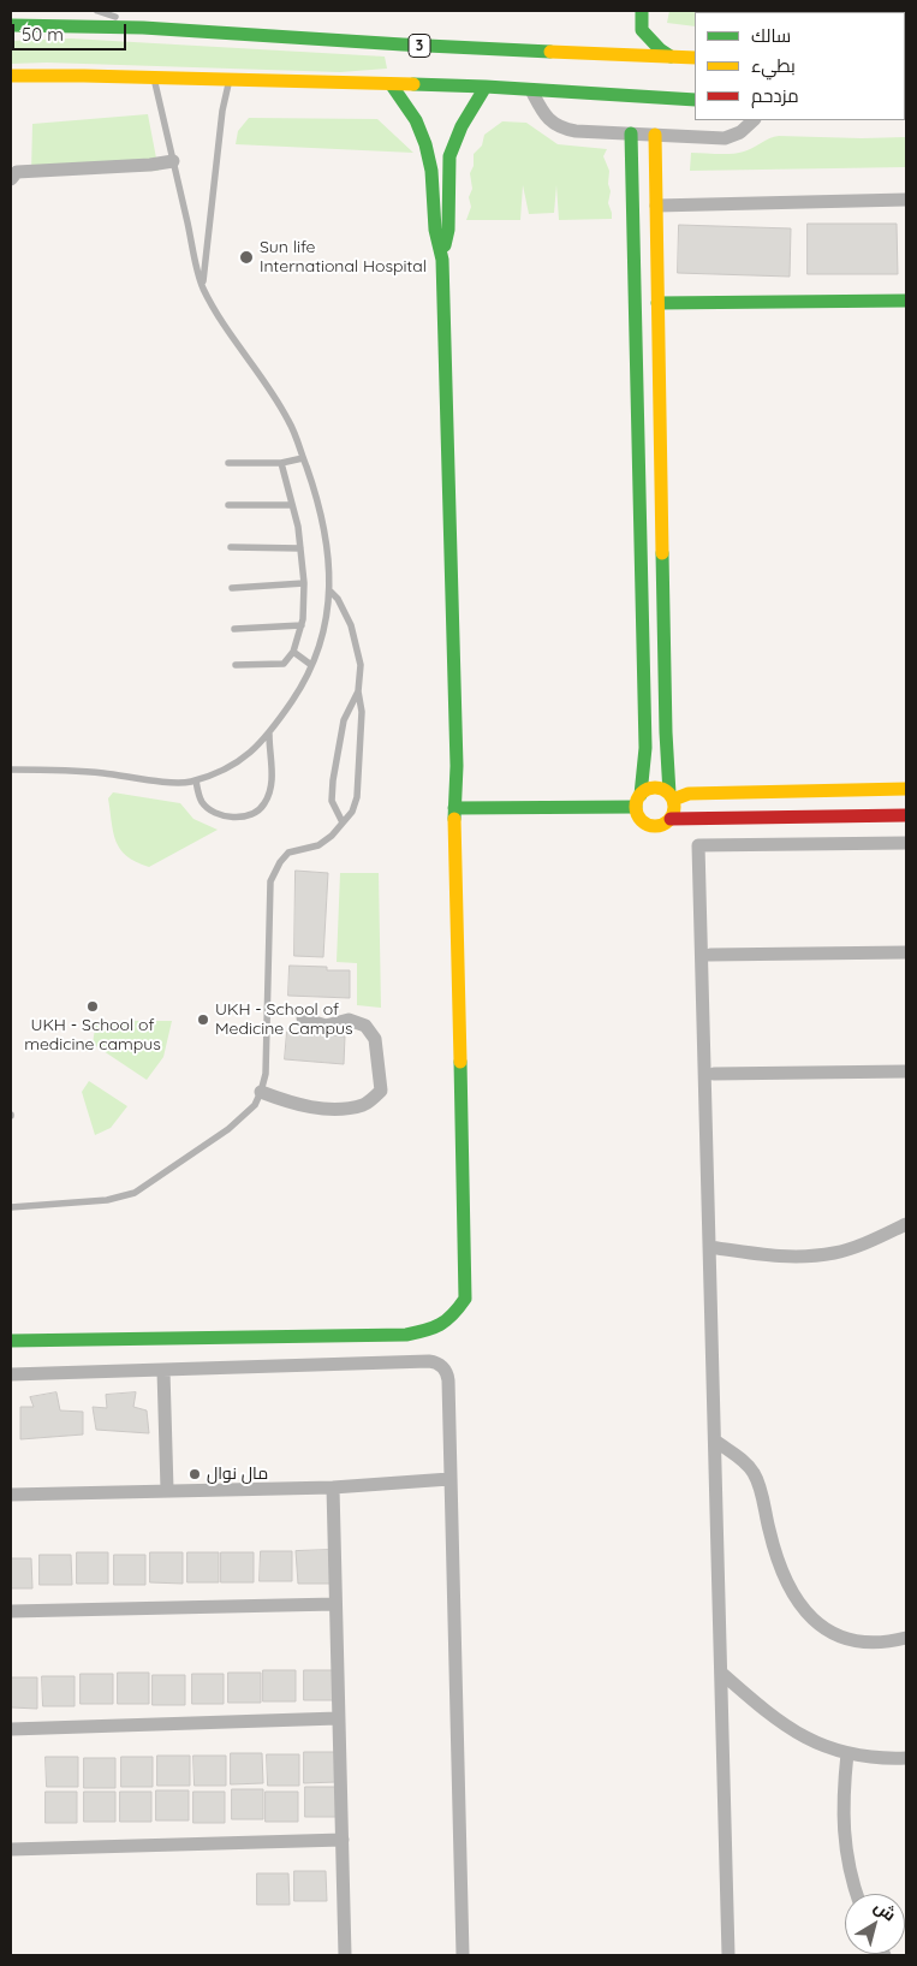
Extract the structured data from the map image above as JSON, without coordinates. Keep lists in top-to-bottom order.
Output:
{
  "streets": {
    "main road": ["3"]
  },
  "places": [
    "Sun life International Hospital",
    "UKH - School of medicine campus",
    "UKH - School of Medicine Campus",
    "مال نوال"
  ],
  "legend": ["سالك", "بطيء", "مزدحم"],
  "scale_bar": "50 m",
  "north": "top right"
}
